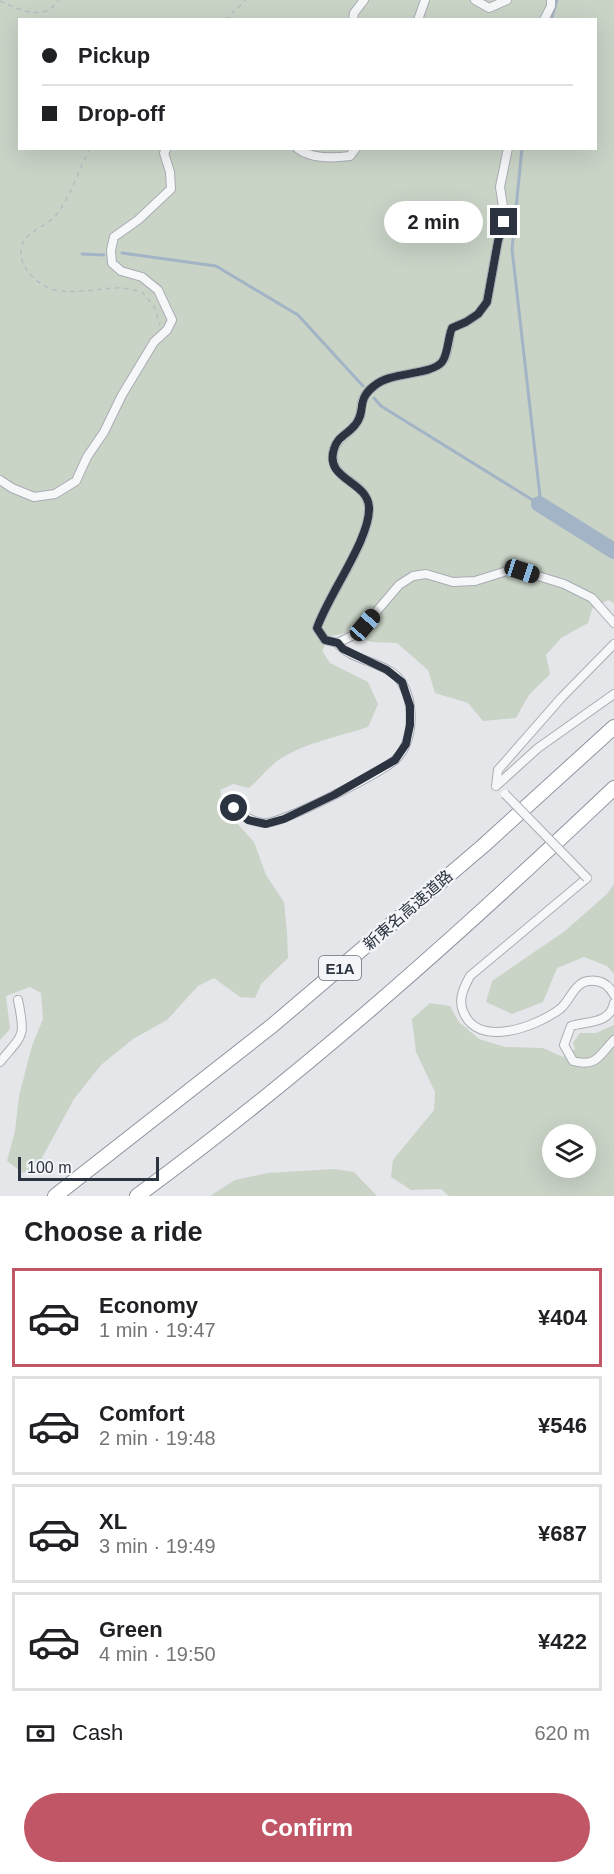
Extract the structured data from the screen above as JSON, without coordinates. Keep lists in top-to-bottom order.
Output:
{
  "streets": {
    "highway": ["新東名高速道路", "E1A"]
  },
  "scale_bar": "100 m",
  "page": {
    "banner": ["Pickup", "Drop-off"],
    "bubble": "2 min",
    "scale": "100 m",
    "heading": "Choose a ride",
    "list": [
      {
        "name": "Economy",
        "note": "1 min · 19:47",
        "value": "¥404"
      },
      {
        "name": "Comfort",
        "note": "2 min · 19:48",
        "value": "¥546"
      },
      {
        "name": "XL",
        "note": "3 min · 19:49",
        "value": "¥687"
      },
      {
        "name": "Green",
        "note": "4 min · 19:50",
        "value": "¥422"
      }
    ],
    "pay": ["Cash", "620 m"],
    "buttons": "Confirm"
  }
}
